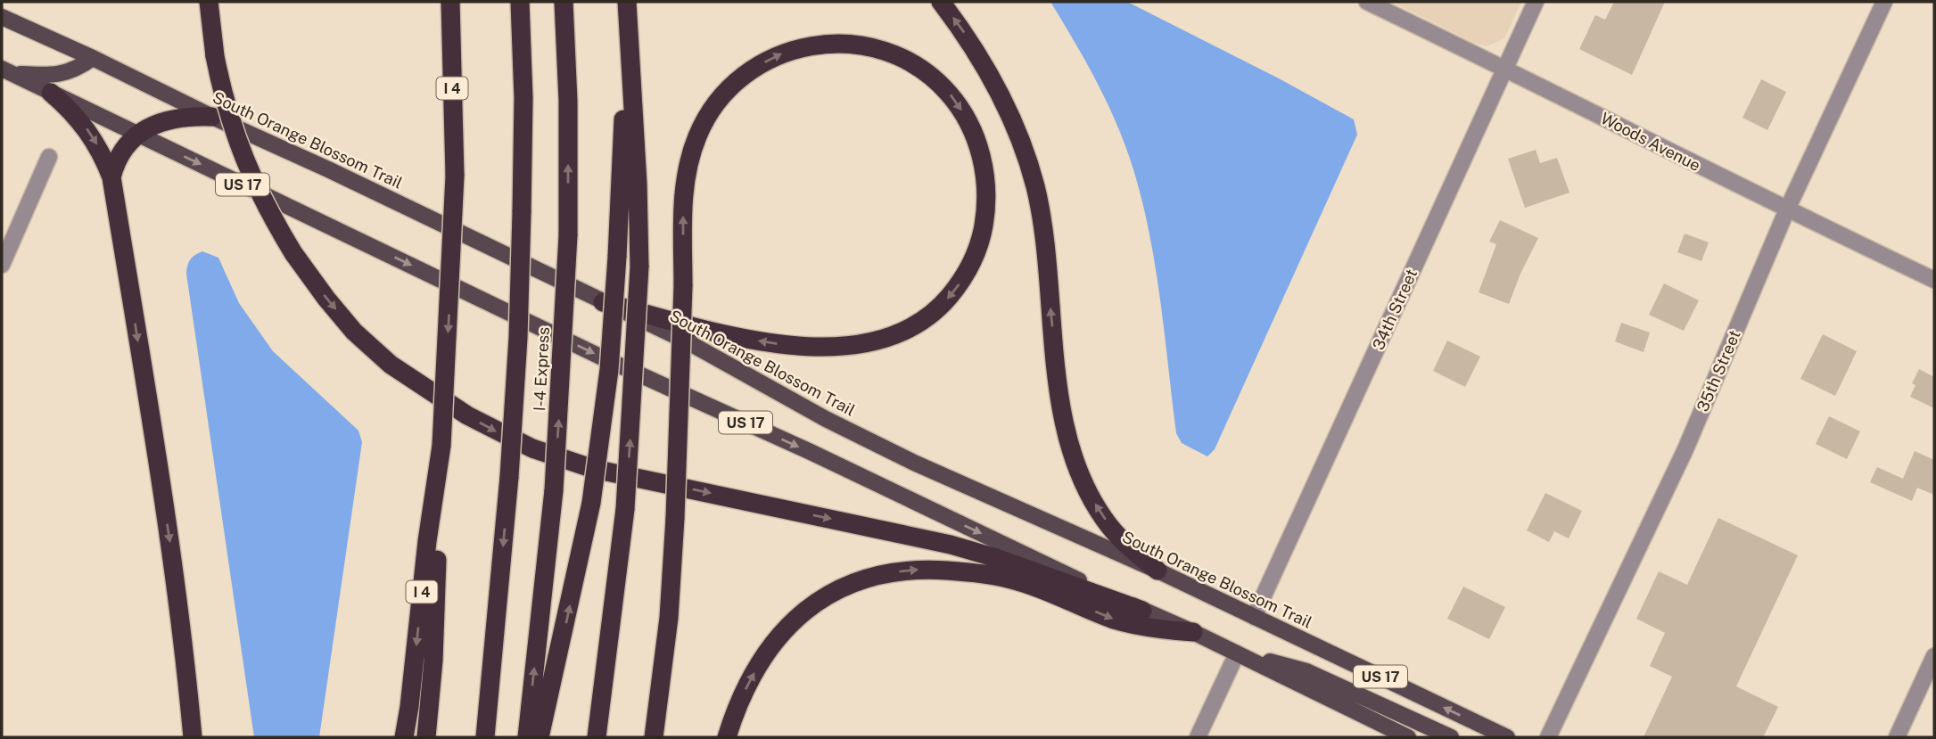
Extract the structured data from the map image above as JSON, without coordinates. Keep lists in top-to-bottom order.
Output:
{
  "streets": {
    "highway": ["I 4", "I-4 Express"],
    "main road": ["South Orange Blossom Trail", "US 17"],
    "street": ["Woods Avenue", "34th Street", "35th Street"]
  },
  "crossings": [
    ["South Orange Blossom Trail", "34th Street"],
    ["Woods Avenue", "34th Street"],
    ["Woods Avenue", "35th Street"]
  ]
}
